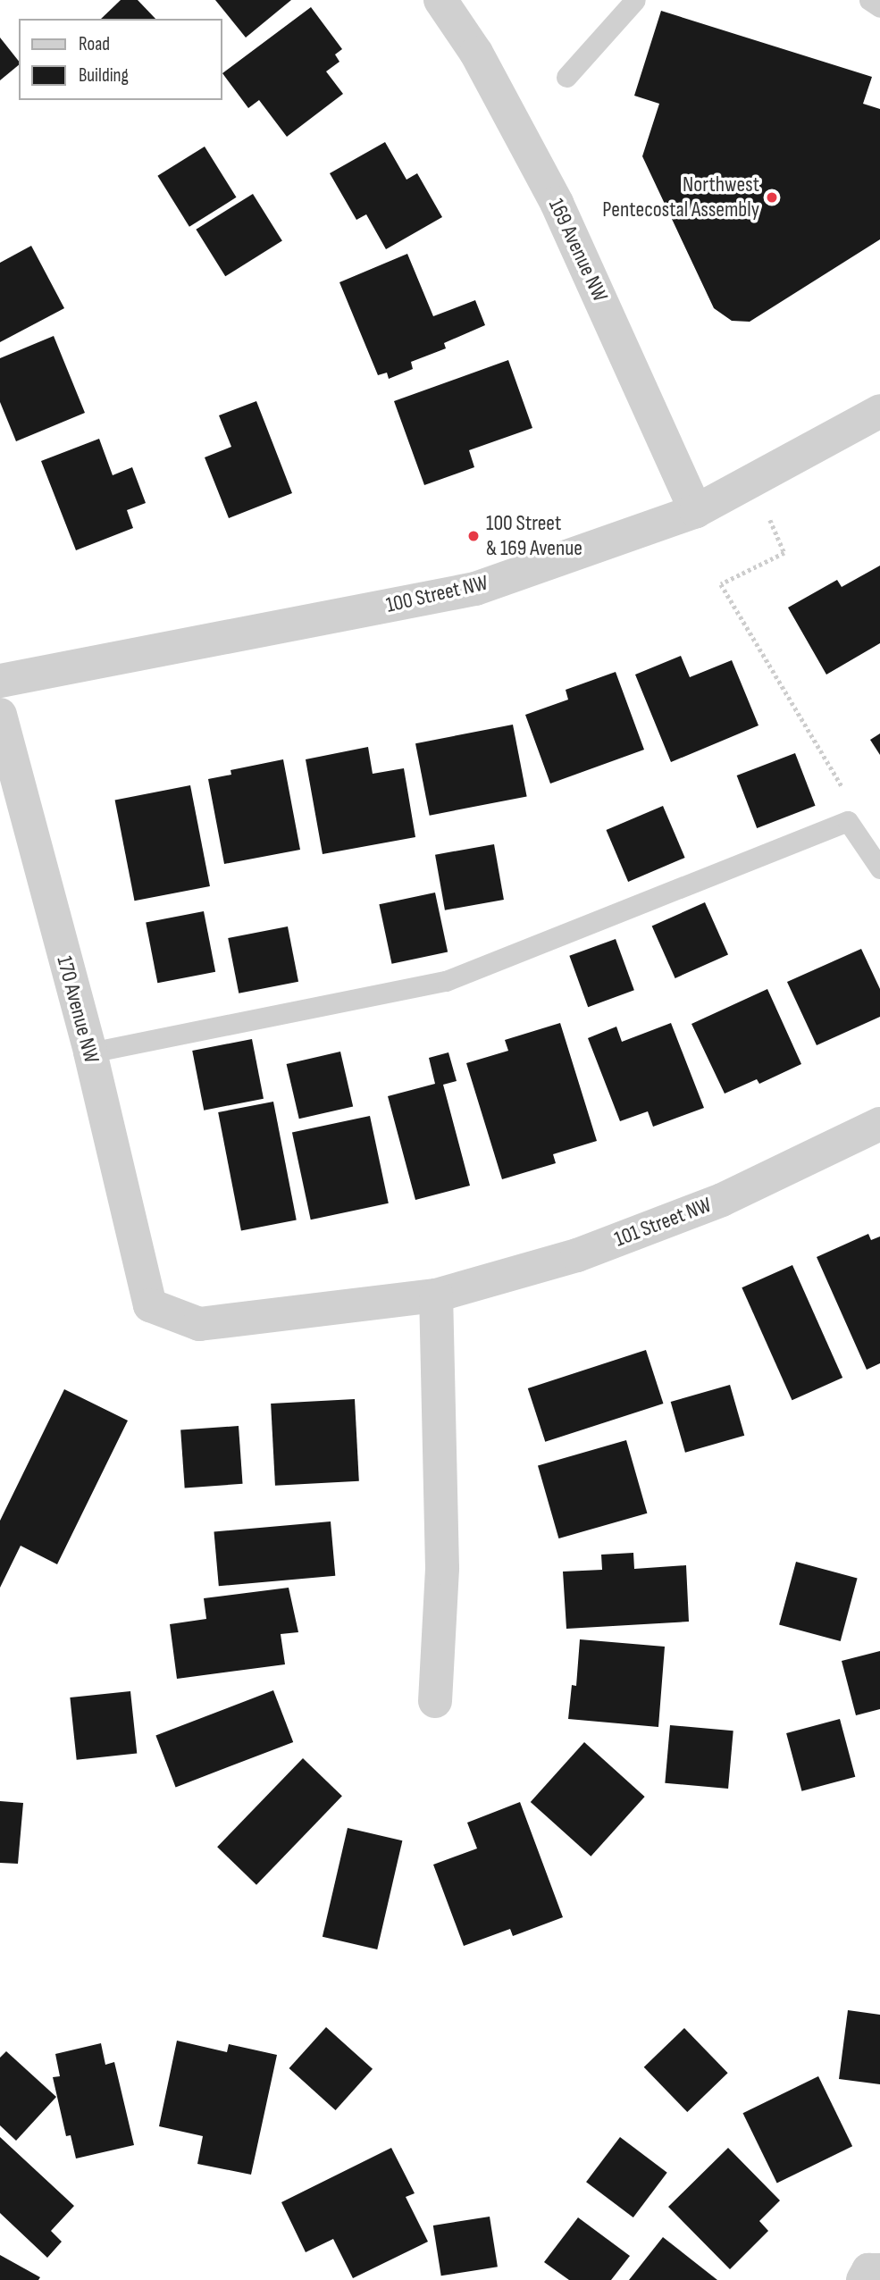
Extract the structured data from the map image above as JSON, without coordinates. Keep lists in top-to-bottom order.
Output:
{
  "streets": {
    "street": [
      "169 Avenue NW",
      "100 Street NW",
      "170 Avenue NW",
      "101 Street NW"
    ]
  },
  "crossings": [
    ["169 Avenue NW", "100 Street NW"],
    ["170 Avenue NW", "101 Street NW"]
  ],
  "places": ["Northwest Pentecostal Assembly", "100 Street & 169 Avenue"],
  "legend": ["Road", "Building"]
}
